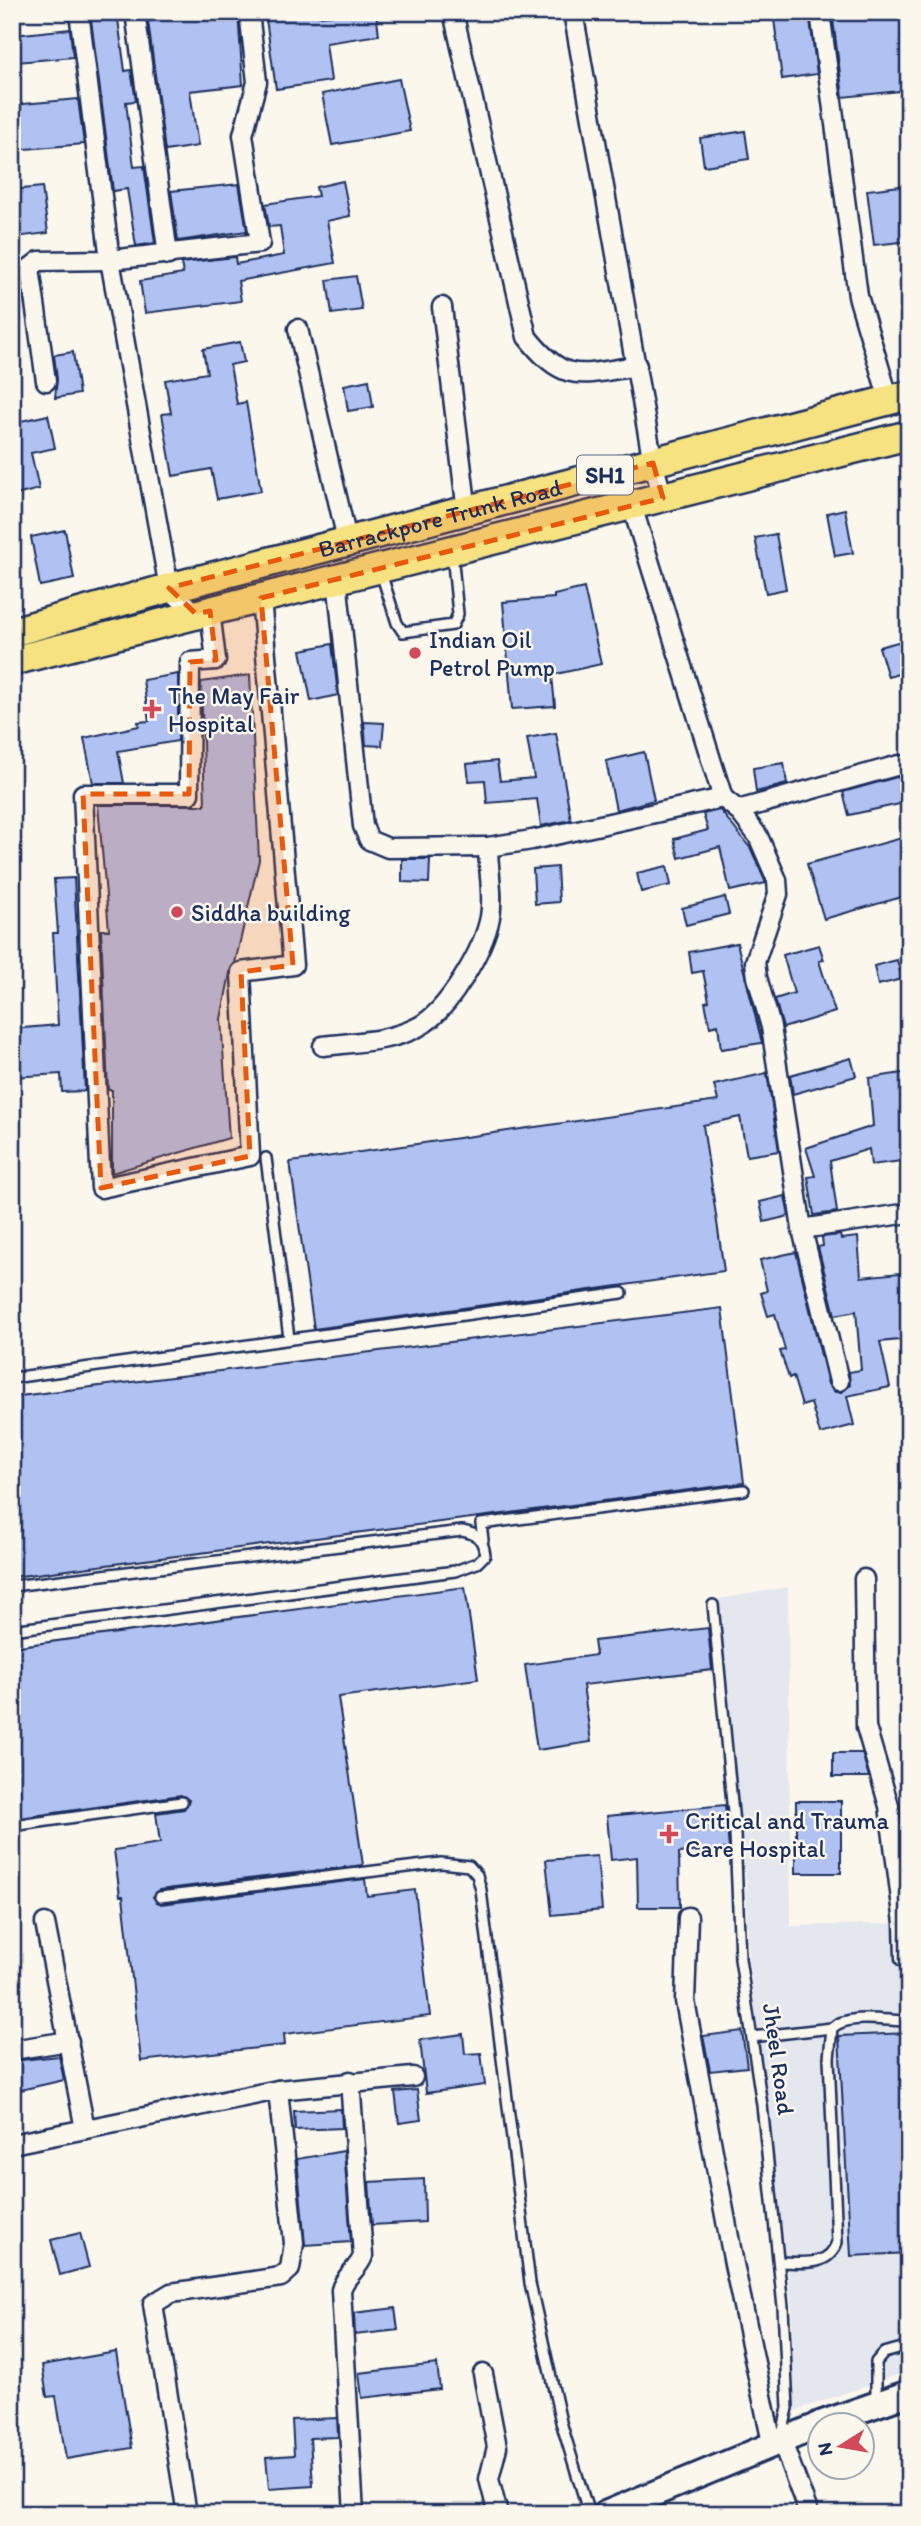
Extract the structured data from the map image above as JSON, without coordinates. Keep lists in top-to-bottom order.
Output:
{
  "streets": {
    "main road": ["SH1", "Barrackpore Trunk Road"],
    "lane": ["Jheel Road"]
  },
  "places": {
    "other": ["Indian Oil Petrol Pump", "Siddha building"],
    "health": ["The May Fair Hospital", "Critical and Trauma Care Hospital"]
  },
  "north": "left"
}
